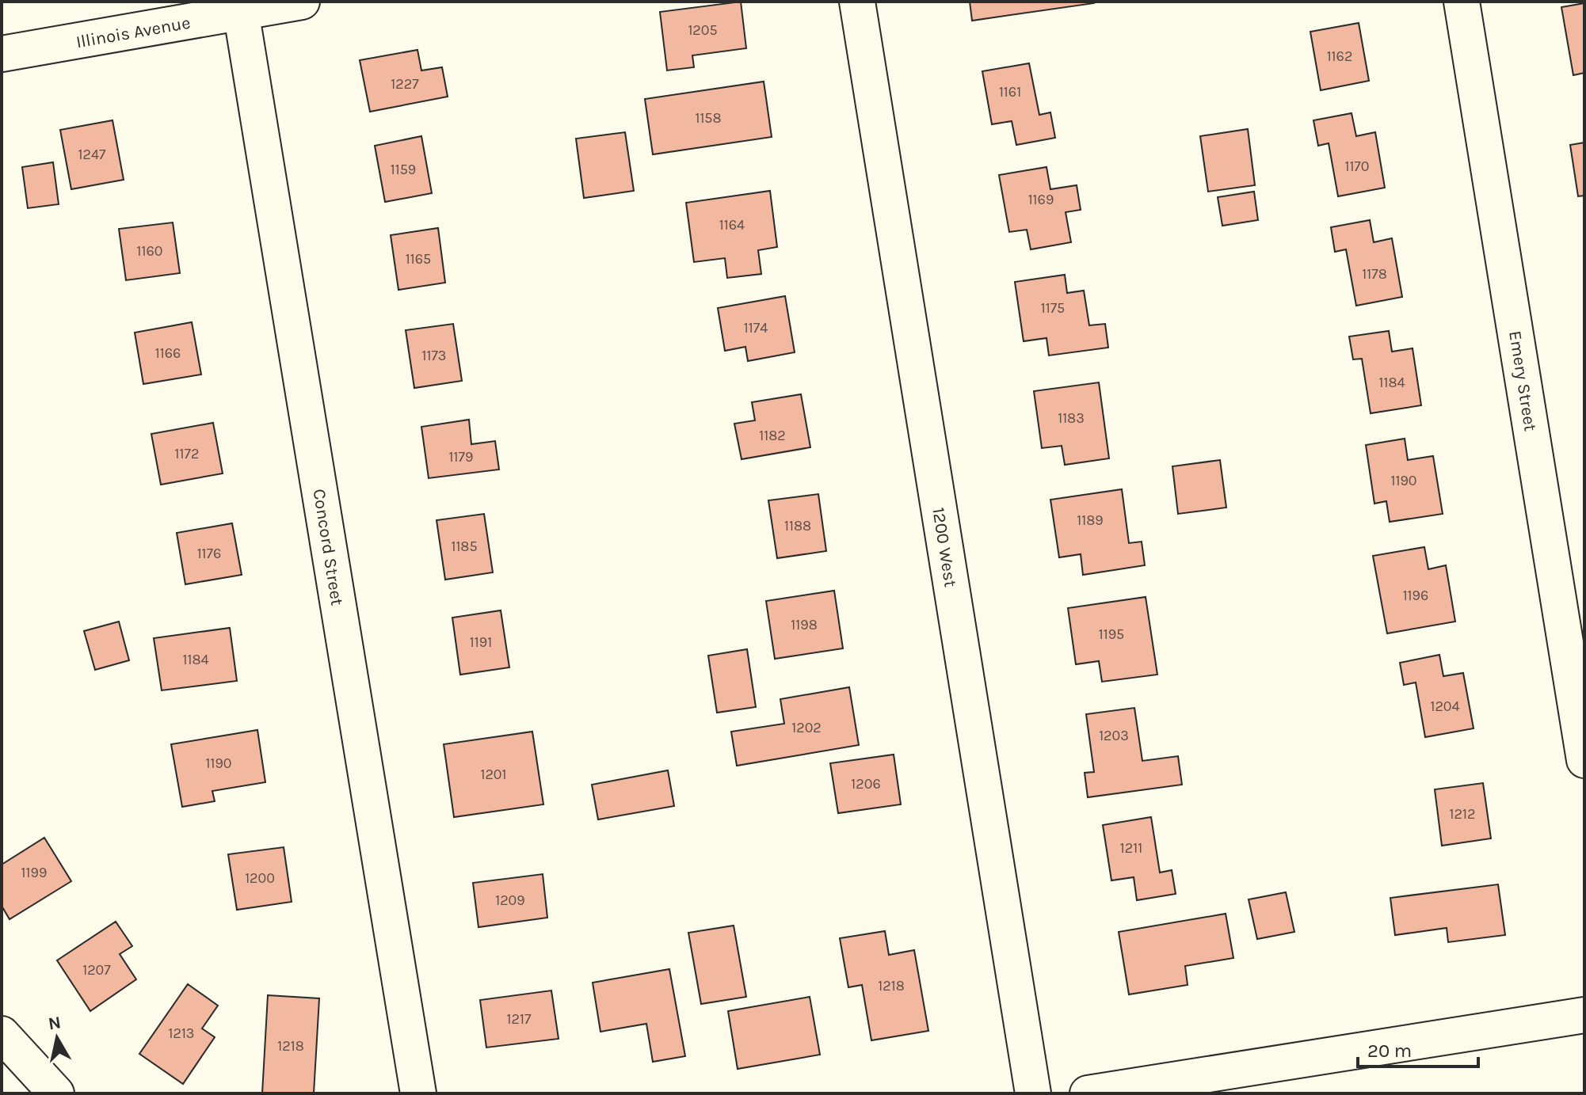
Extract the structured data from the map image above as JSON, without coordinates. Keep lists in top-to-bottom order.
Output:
{
  "streets": {
    "street": [
      "Illinois Avenue",
      "Emery Street",
      "Concord Street",
      "1200 West"
    ]
  },
  "crossings": [
    ["Illinois Avenue", "Concord Street"]
  ],
  "house_numbers": [
    "1205",
    "1162",
    "1227",
    "1161",
    "1158",
    "1247",
    "1170",
    "1159",
    "1169",
    "1164",
    "1160",
    "1165",
    "1178",
    "1175",
    "1174",
    "1166",
    "1173",
    "1184",
    "1183",
    "1182",
    "1172",
    "1179",
    "1190",
    "1189",
    "1188",
    "1185",
    "1176",
    "1196",
    "1198",
    "1195",
    "1191",
    "1184",
    "1204",
    "1202",
    "1203",
    "1190",
    "1201",
    "1206",
    "1212",
    "1211",
    "1199",
    "1200",
    "1209",
    "1207",
    "1218",
    "1217",
    "1213",
    "1218"
  ],
  "scale_bar": "20 m",
  "north": "top"
}
